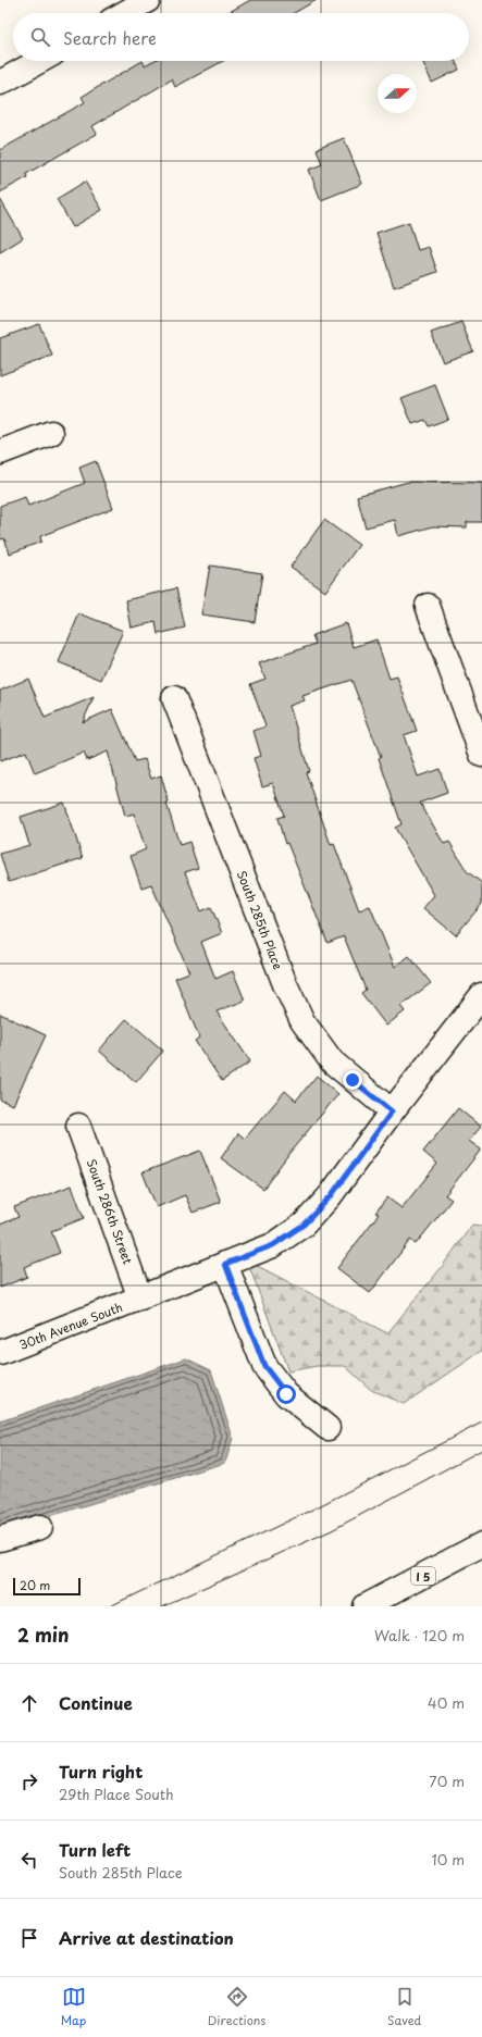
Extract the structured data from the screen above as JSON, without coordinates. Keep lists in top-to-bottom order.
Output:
{
  "streets": {
    "main road": [
      "South 285th Place",
      "South 286th Street",
      "30th Avenue South",
      "I 5"
    ]
  },
  "crossings": [
    ["South 285th Place", "30th Avenue South"],
    ["South 286th Street", "30th Avenue South"]
  ],
  "scale_bar": "20 m",
  "north": "right",
  "page": {
    "search": "Search here",
    "scale": "20 m",
    "heading": ["2 min", "Walk · 120 m"],
    "list": [
      ["Continue", "40 m"],
      ["Turn right", "29th Place South", "70 m"],
      ["Turn left", "South 285th Place", "10 m"],
      "Arrive at destination"
    ],
    "nav": ["Map", "Directions", "Saved"]
  }
}
